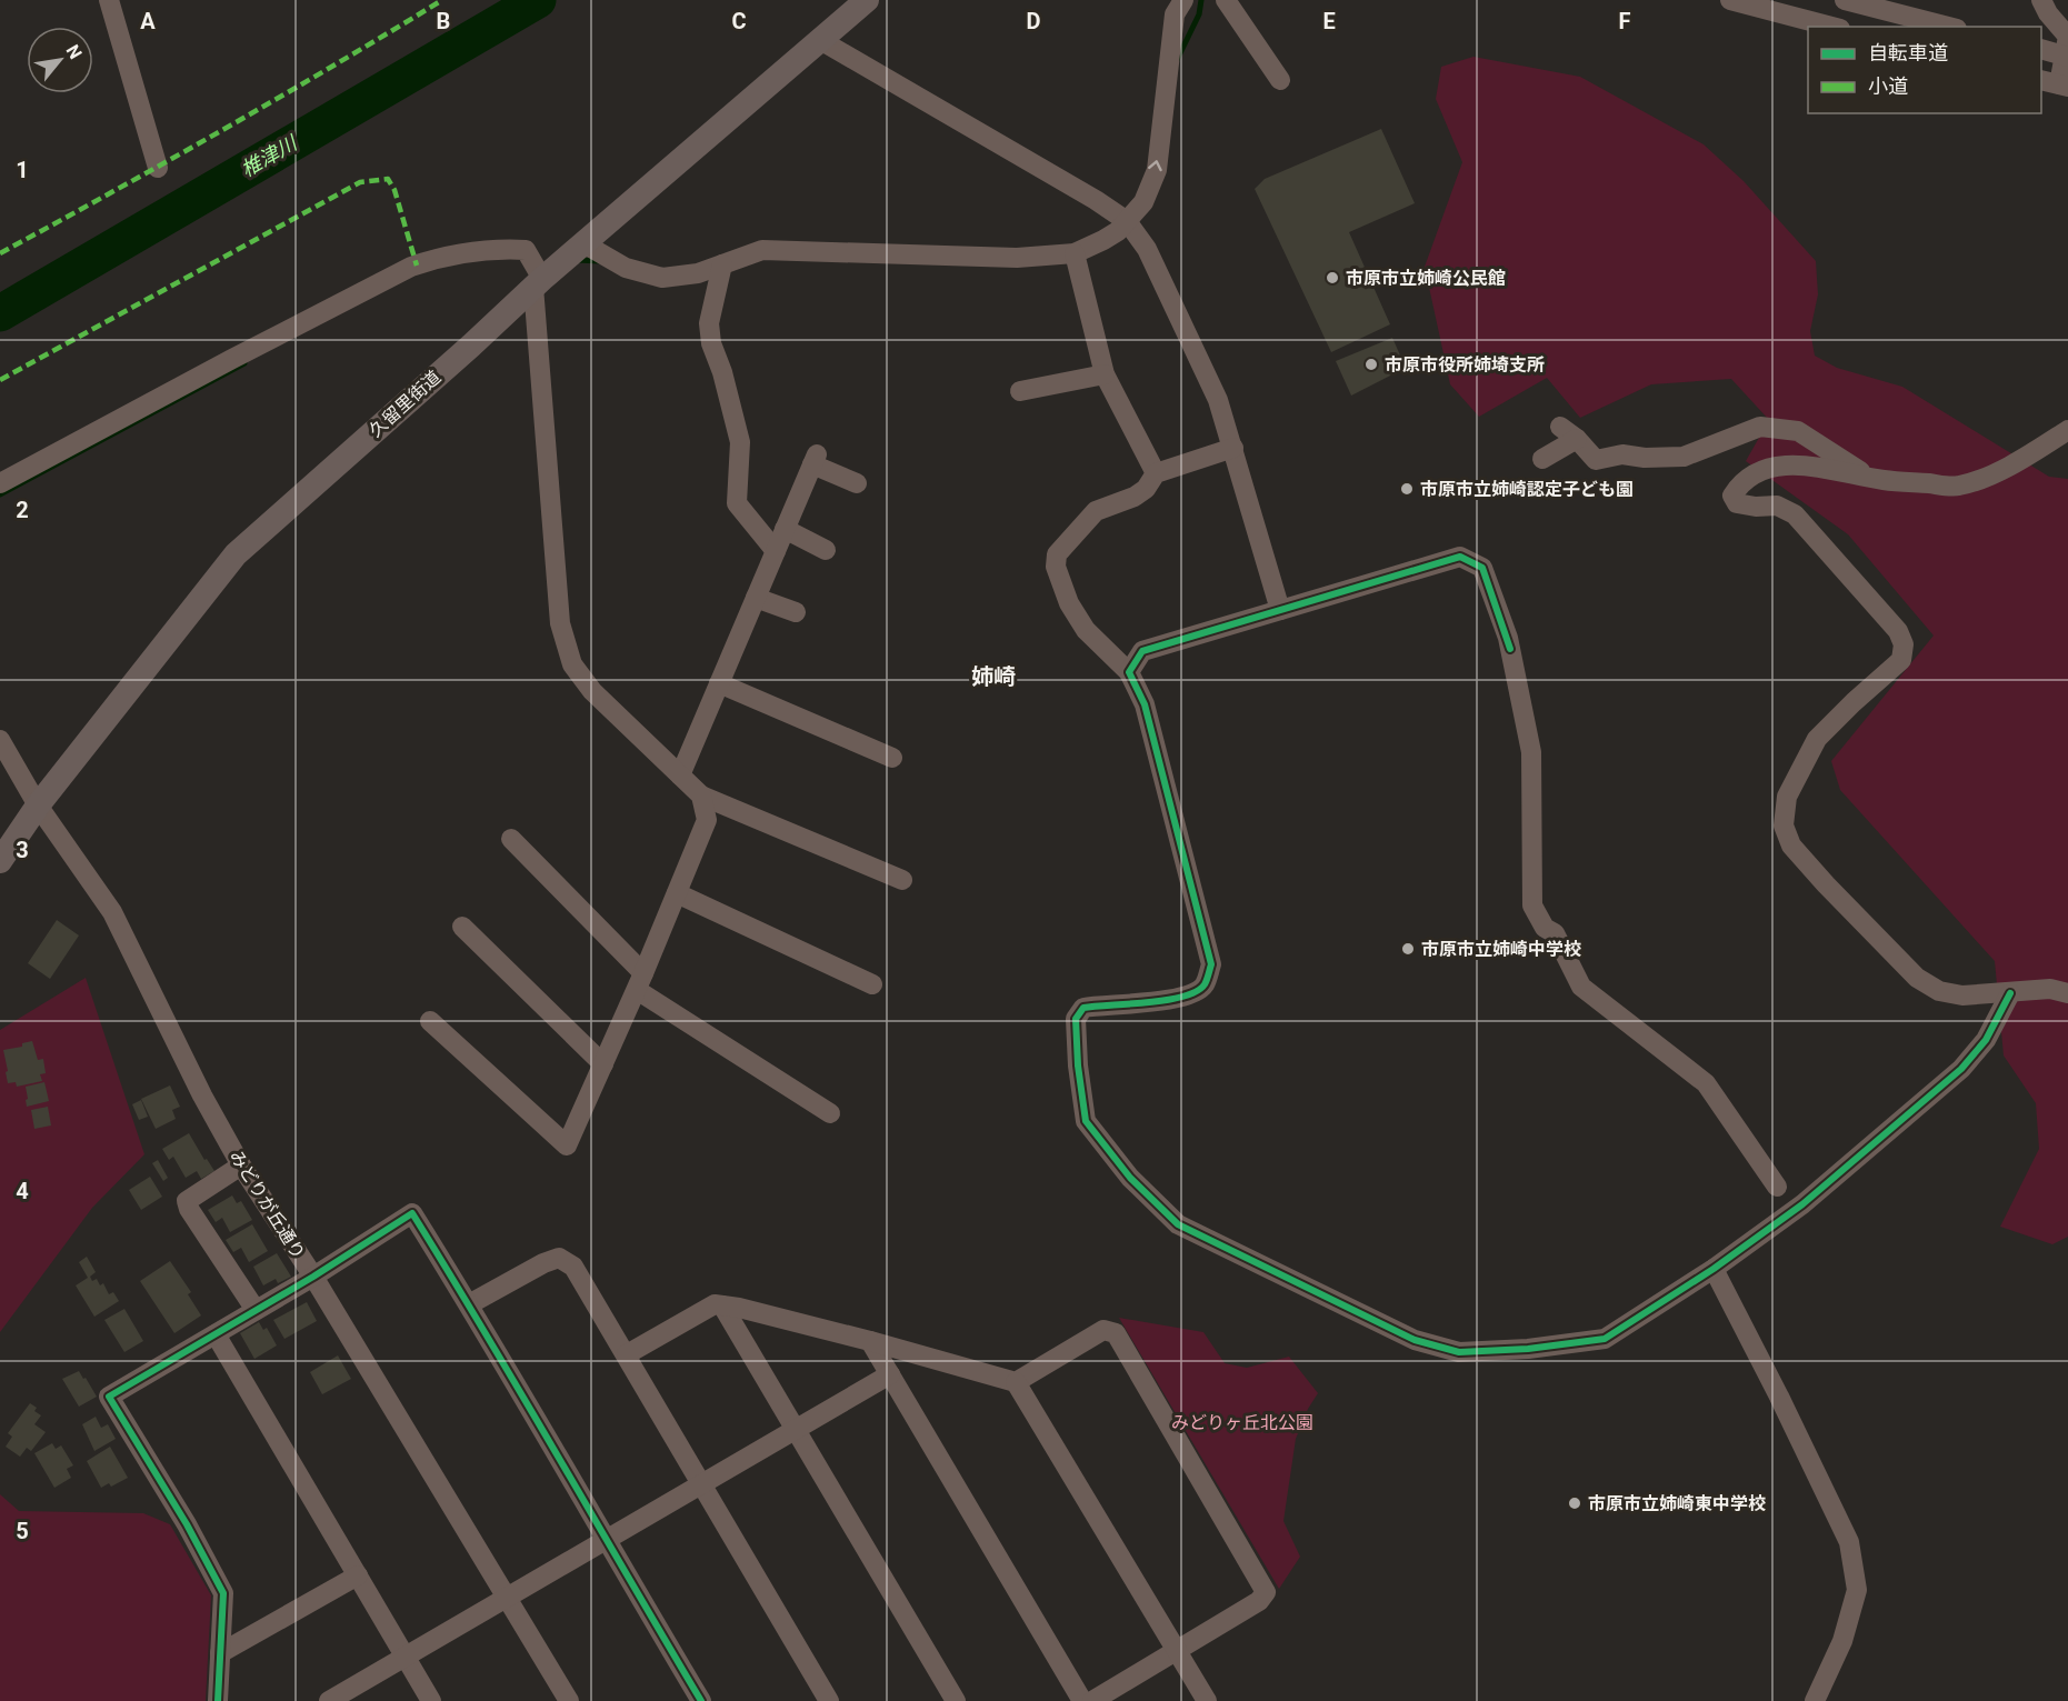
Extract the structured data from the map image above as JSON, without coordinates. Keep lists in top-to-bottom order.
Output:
{
  "streets": {
    "main road": ["久留里街道"],
    "street": ["みどりが丘通り"]
  },
  "crossings": [
    ["久留里街道", "みどりが丘通り"]
  ],
  "districts": ["姉崎"],
  "water": ["椎津川"],
  "parks": ["みどりヶ丘北公園"],
  "places": [
    "市原市立姉崎公民館",
    "市原市役所姉埼支所",
    "市原市立姉崎認定子ども園",
    "市原市立姉崎中学校",
    "市原市立姉崎東中学校"
  ],
  "legend": ["自転車道", "小道"],
  "north": "top right",
  "grid": {
    "columns": [
      "A",
      "B",
      "C",
      "D",
      "E",
      "F"
    ],
    "rows": [
      "1",
      "2",
      "3",
      "4",
      "5"
    ]
  }
}
